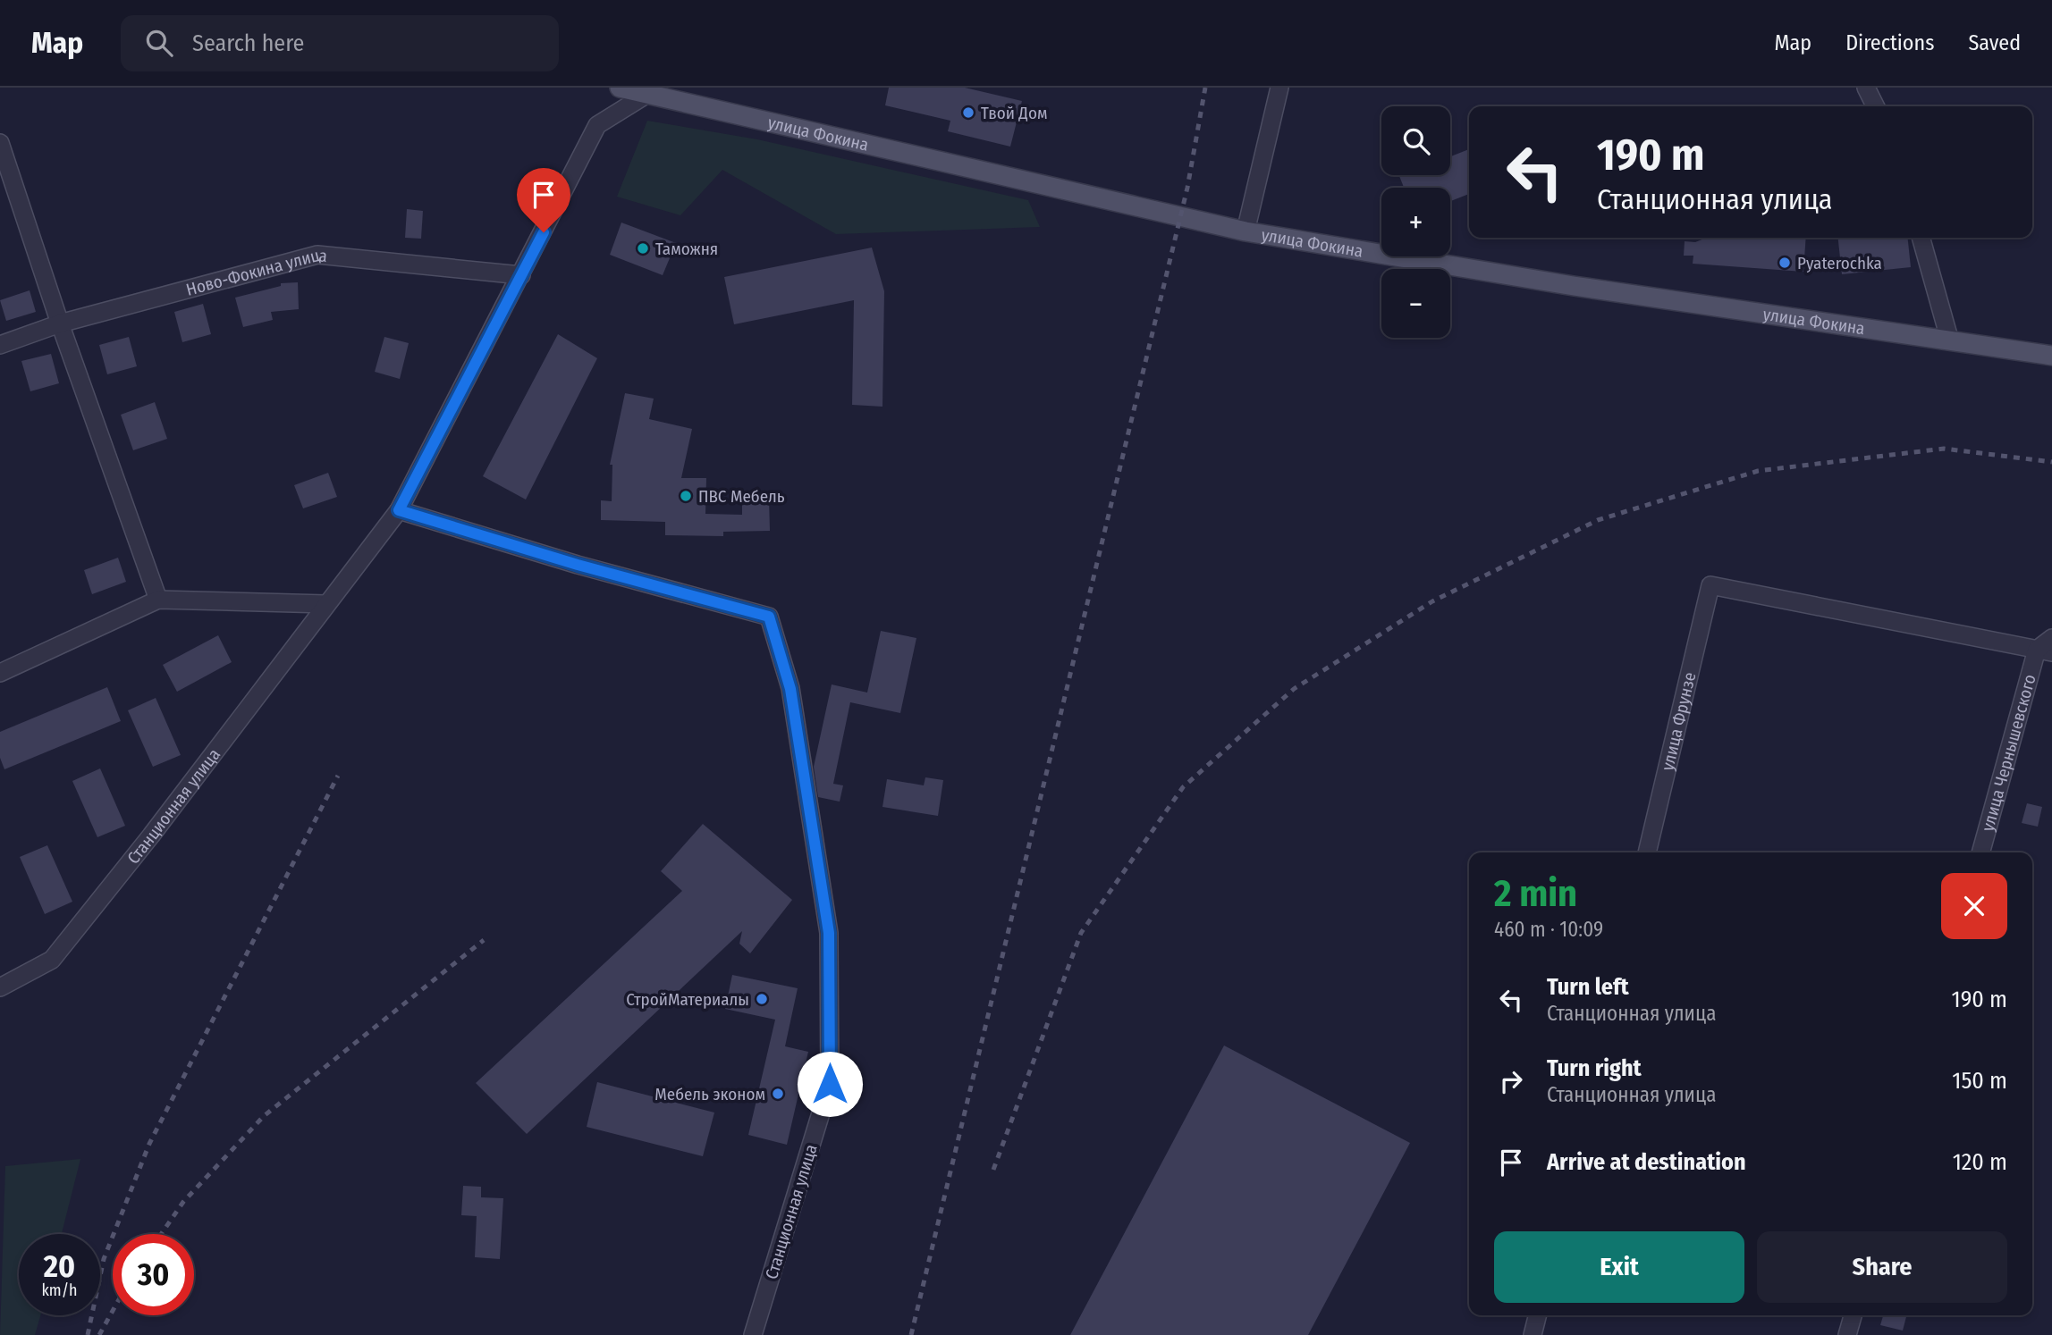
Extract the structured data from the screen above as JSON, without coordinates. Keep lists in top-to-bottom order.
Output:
{
  "streets": {
    "main road": ["улица Фокина"],
    "street": [
      "Ново-Фокина улица",
      "улица Фрунзе",
      "улица Чернышевского",
      "Станционная улица"
    ]
  },
  "crossings": [
    ["улица Фокина", "Станционная улица"],
    ["Ново-Фокина улица", "Станционная улица"],
    ["улица Фрунзе", "улица Чернышевского"]
  ],
  "places": [
    "Твой Дом",
    "Таможня",
    "Pyaterochka",
    "ПВС Мебель",
    "СтройМатериалы",
    "Мебель эконом"
  ],
  "page": {
    "header": "Map",
    "search": "Search here",
    "nav": ["Map", "Directions", "Saved"],
    "map_buttons": ["+", "−"],
    "turn": ["190 m", "Станционная улица"],
    "heading": ["2 min", "460 m · 10:09"],
    "list": [
      {
        "name": "Turn left",
        "note": "Станционная улица",
        "value": "190 m"
      },
      {
        "name": "Turn right",
        "note": "Станционная улица",
        "value": "150 m"
      },
      {
        "name": "Arrive at destination",
        "value": "120 m"
      }
    ],
    "buttons": ["Exit", "Share"],
    "speed": "20 km/h",
    "limit": "30"
  }
}
